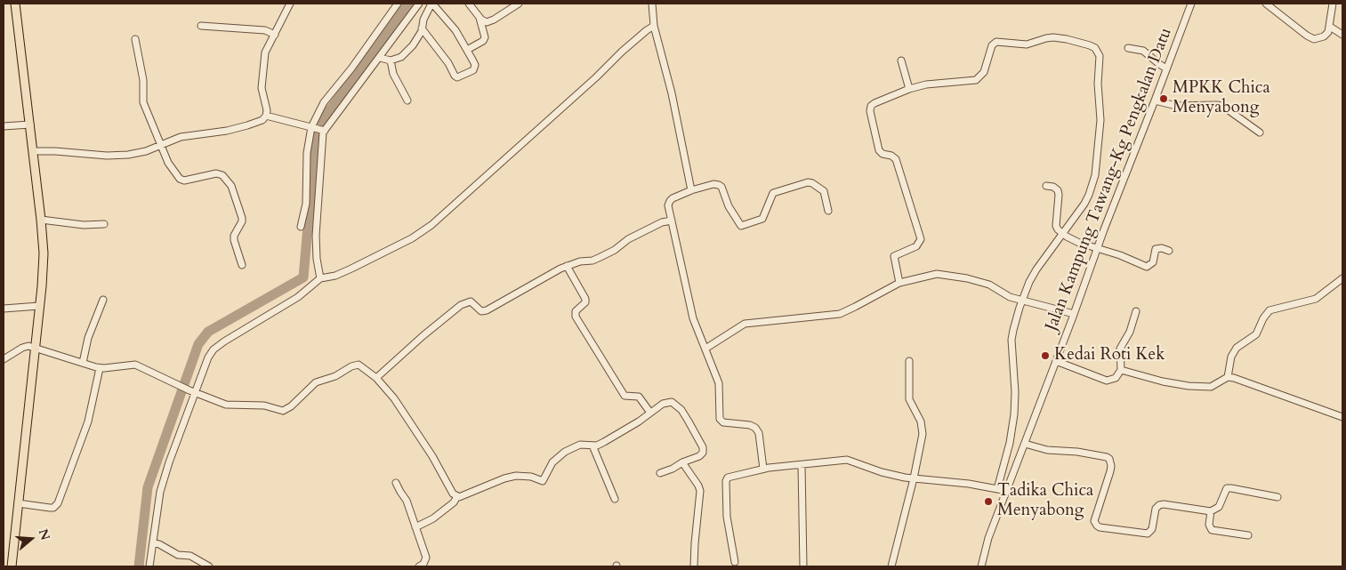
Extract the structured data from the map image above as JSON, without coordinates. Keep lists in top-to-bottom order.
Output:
{
  "streets": {
    "street": ["Jalan Kampung Tawang-Kg Pengkalan Datu"]
  },
  "places": ["MPKK Chica Menyabong", "Kedai Roti Kek", "Tadika Chica Menyabong"],
  "north": "right"
}
